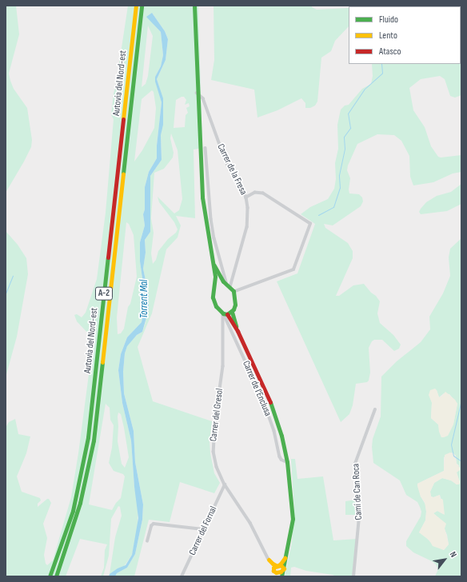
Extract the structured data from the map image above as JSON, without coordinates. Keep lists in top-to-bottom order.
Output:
{
  "streets": {
    "main road": ["Autovia del Nord-est", "A-2"],
    "street": [
      "Carrer de la Fresa",
      "Carrer de l'Enclusa",
      "Carrer del Gresol",
      "Camí de Can Roca",
      "Carrer del Fornal"
    ]
  },
  "crossings": [
    ["Carrer de la Fresa", "Carrer de l'Enclusa"],
    ["Carrer de la Fresa", "Carrer del Gresol"],
    ["Carrer de l'Enclusa", "Carrer del Gresol"],
    ["Carrer del Gresol", "Carrer del Fornal"]
  ],
  "water": ["Torrent Mal"],
  "legend": ["Fluido", "Lento", "Atasco"],
  "north": "top right"
}
